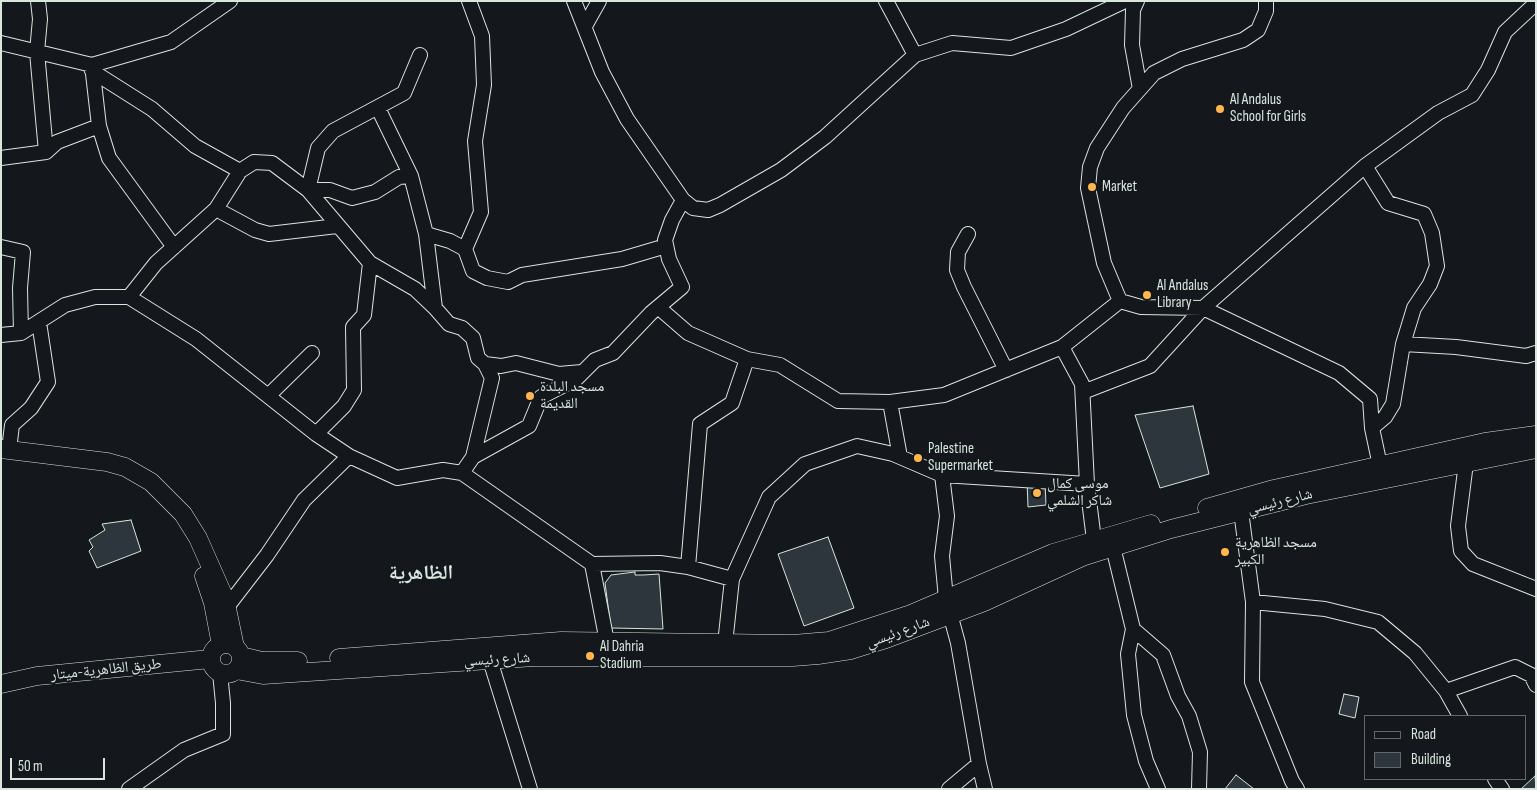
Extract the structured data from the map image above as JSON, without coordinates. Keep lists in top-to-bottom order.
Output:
{
  "streets": {
    "main road": ["شارع رئيسي", "طريق الظاهرية-ميتار"]
  },
  "crossings": [
    ["شارع رئيسي", "طريق الظاهرية-ميتار"]
  ],
  "districts": ["الظاهرية"],
  "places": [
    "Al Andalus School for Girls",
    "Market",
    "Al Andalus Library",
    "مسجد البلدة القديمة",
    "Palestine Supermarket",
    "موسى كمال شاكر الشلمي",
    "مسجد الظاهرية الكبير",
    "Al Dahria Stadium"
  ],
  "legend": ["Road", "Building"],
  "scale_bar": "50 m"
}
